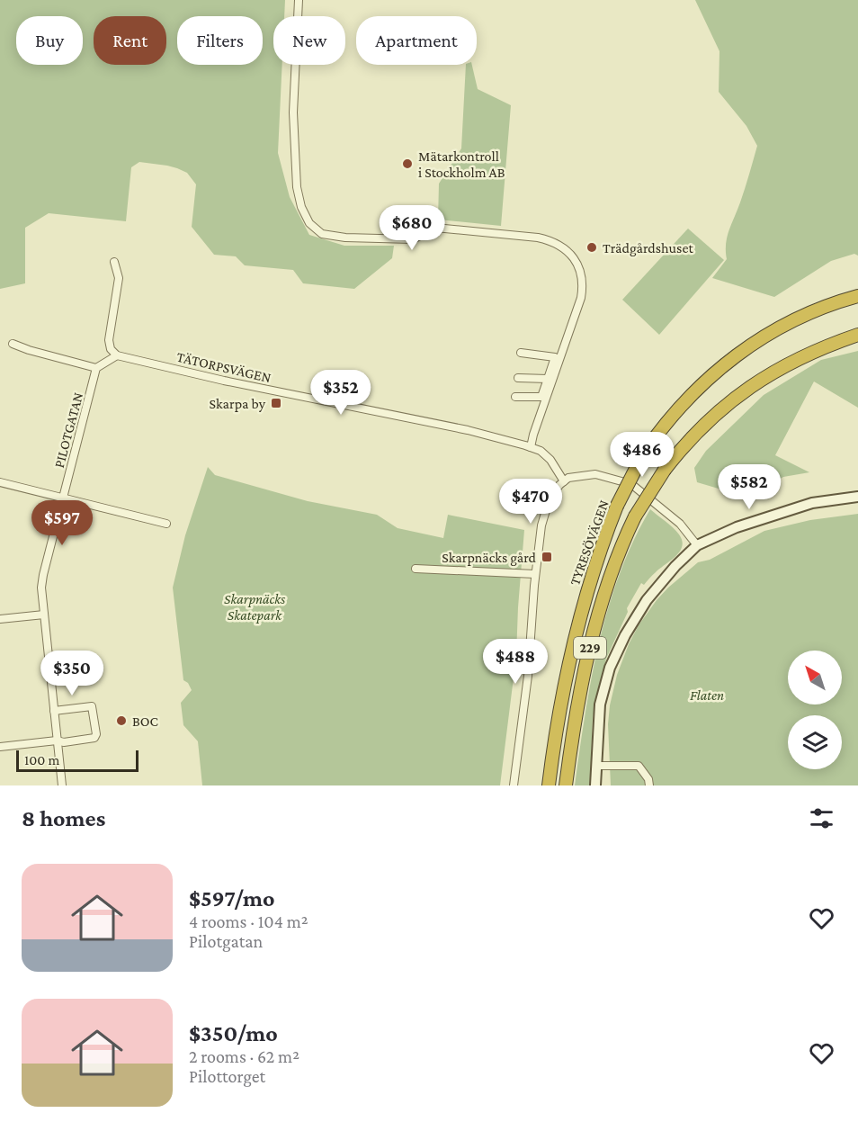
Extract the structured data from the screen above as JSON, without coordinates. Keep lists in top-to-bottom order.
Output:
{
  "streets": {
    "highway": ["TYRESÖVÄGEN", "229"],
    "street": ["TÄTORPSVÄGEN", "PILOTGATAN"]
  },
  "parks": ["Skarpnäcks Skatepark", "Flaten"],
  "places": {
    "other": ["Mätarkontroll i Stockholm AB", "Trädgårdshuset", "BOC"],
    "transit": ["Skarpa by", "Skarpnäcks gård"]
  },
  "scale_bar": "100 m",
  "north": "top left",
  "page": {
    "chip": [
      "Buy",
      "Rent",
      "Filters",
      "New",
      "Apartment"
    ],
    "price": [
      "$680",
      "$352",
      "$486",
      "$582",
      "$470",
      "$597",
      "$488",
      "$350"
    ],
    "scale": "100 m",
    "heading": "8 homes",
    "list": [
      {
        "name": "$597/mo",
        "note": "4 rooms · 104 m² · Pilotgatan"
      },
      {
        "name": "$350/mo",
        "note": "2 rooms · 62 m² · Pilottorget"
      }
    ]
  }
}
